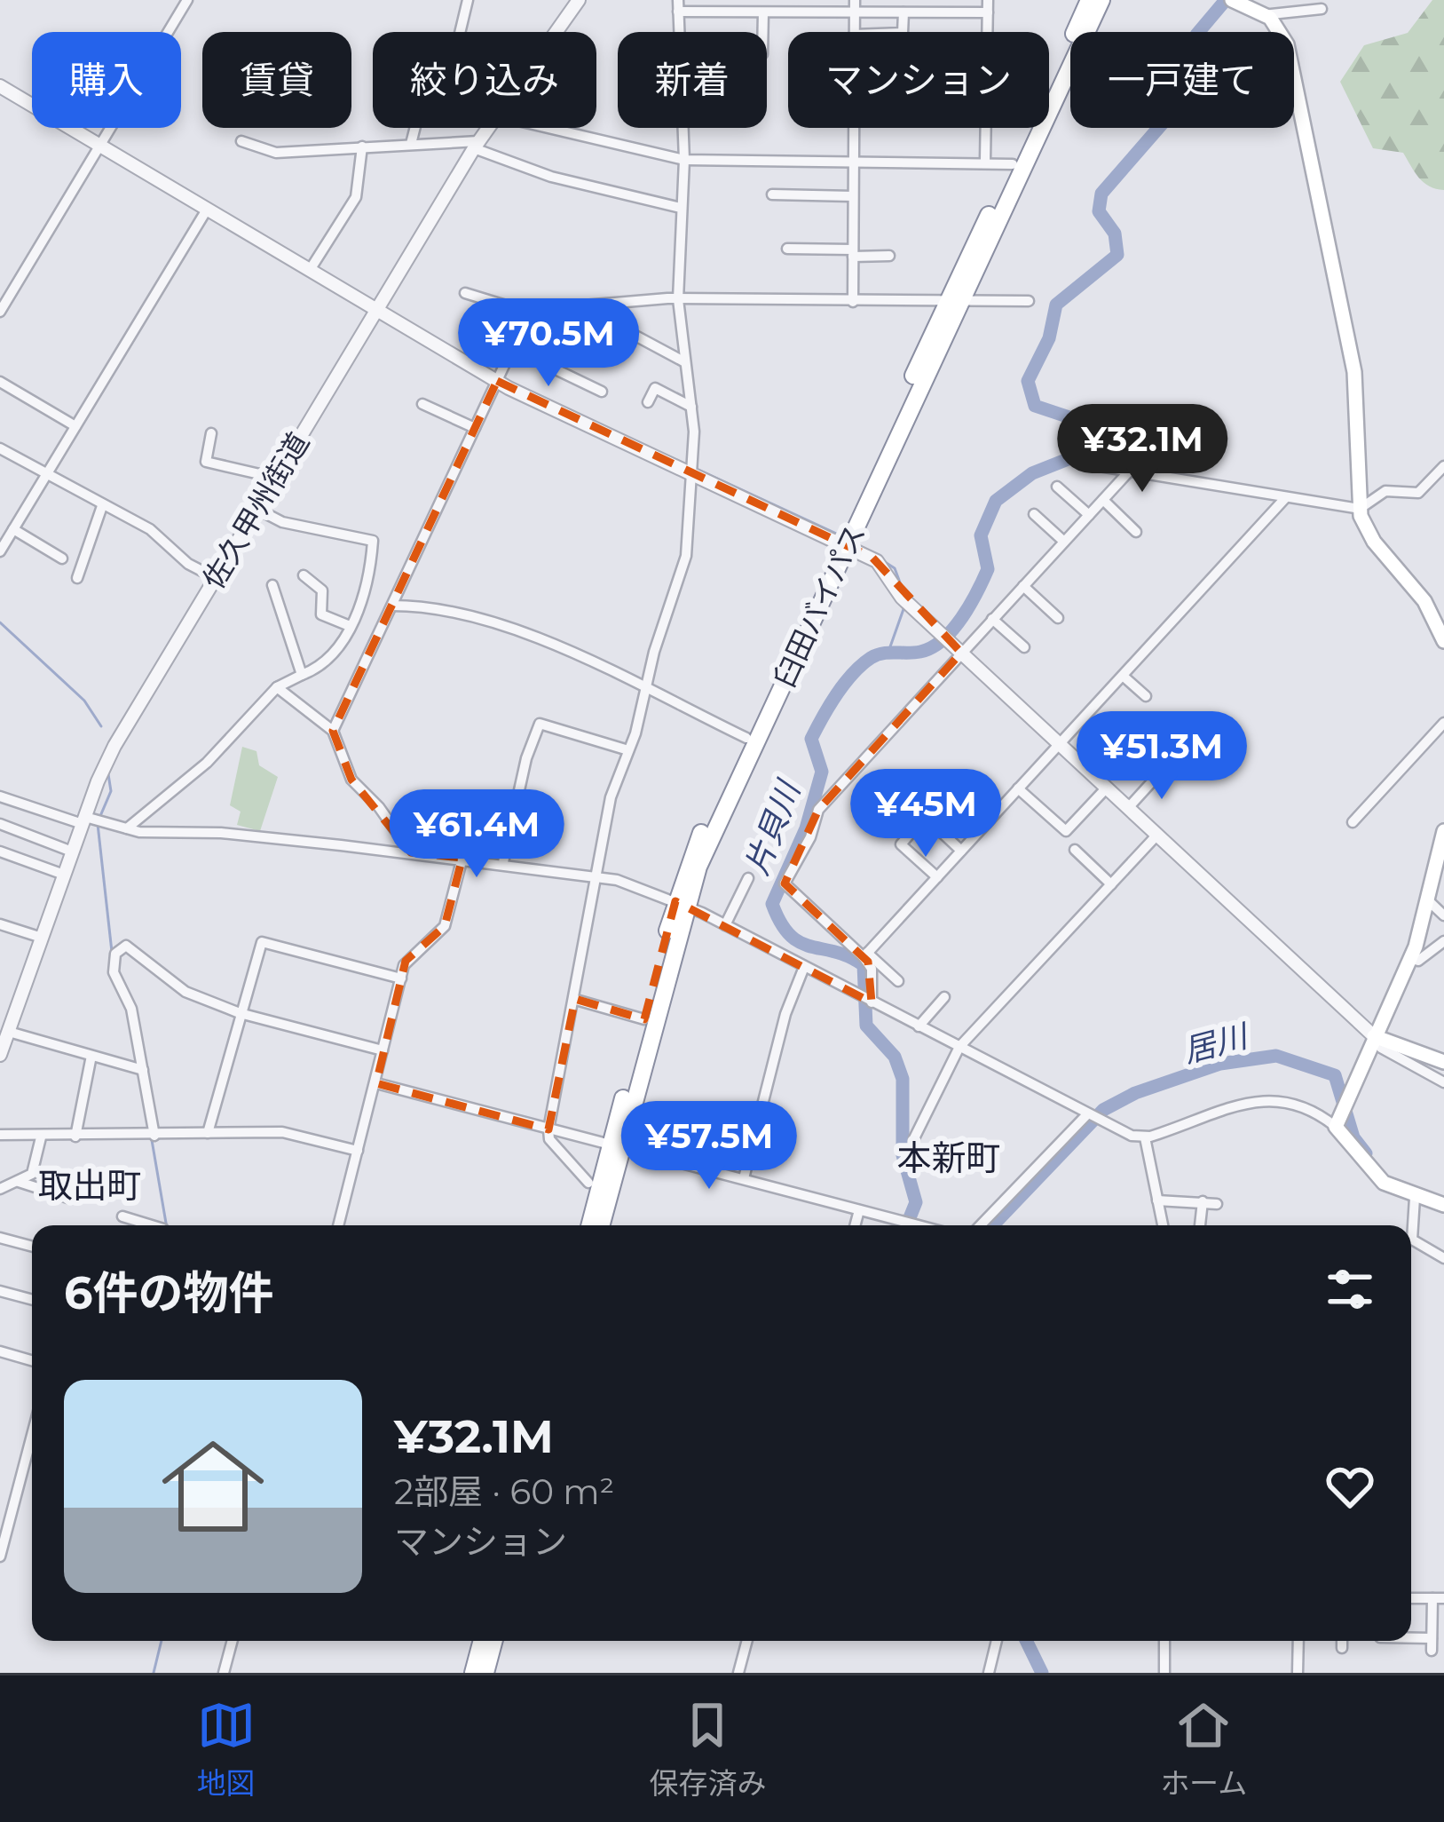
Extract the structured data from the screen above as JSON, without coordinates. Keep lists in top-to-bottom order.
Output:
{
  "streets": {
    "highway": ["臼田バイパス"],
    "street": ["佐久甲州街道"]
  },
  "districts": ["本新町", "取出町"],
  "water": ["片貝川", "居川"],
  "page": {
    "chip": [
      "購入",
      "賃貸",
      "絞り込み",
      "新着",
      "マンション",
      "一戸建て"
    ],
    "price": [
      "¥70.5M",
      "¥32.1M",
      "¥51.3M",
      "¥45M",
      "¥61.4M",
      "¥57.5M"
    ],
    "heading": "6件の物件",
    "list": [
      {
        "name": "¥32.1M",
        "note": "2部屋 · 60 m² · マンション"
      }
    ],
    "tabs": ["地図", "保存済み", "ホーム"]
  }
}
